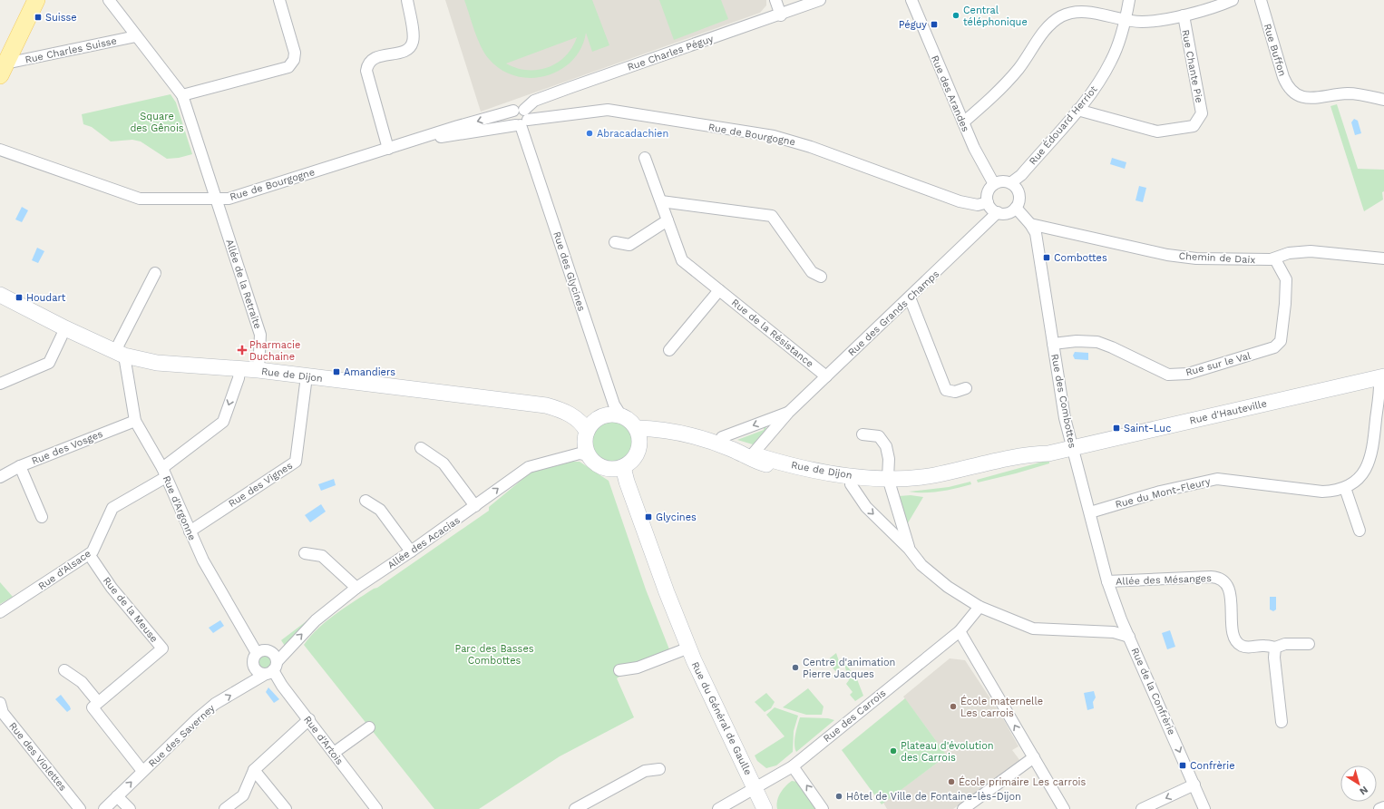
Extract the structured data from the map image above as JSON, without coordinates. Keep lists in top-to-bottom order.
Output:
{
  "streets": {
    "street": [
      "Rue Charles Suisse",
      "Rue Buffon",
      "Rue Charles Péguy",
      "Rue Chante Pie",
      "Rue des Arandes",
      "Rue Édouard Herriot",
      "Rue de Bourgogne",
      "Chemin de Daix",
      "Rue des Glycines",
      "Allée de la Retraite",
      "Rue des Grands Champs",
      "Rue de la Résistance",
      "Rue sur le Val",
      "Rue de Dijon",
      "Rue des Combottes",
      "Rue d'Hauteville",
      "Rue des Vosges",
      "Rue des Vignes",
      "Rue du Mont-Fleury",
      "Rue d'Argonne",
      "Allée des Acacias",
      "Rue d'Alsace",
      "Allée des Mésanges",
      "Rue de la Meuse",
      "Rue de la Confrèrie",
      "Rue des Carrois",
      "Rue du Général de Gaulle",
      "Rue des Saverney",
      "Rue d'Artois",
      "Rue des Violettes"
    ]
  },
  "crossings": [
    ["Rue Charles Suisse", "Allée de la Retraite"],
    ["Rue Charles Péguy", "Rue de Bourgogne"],
    ["Rue Charles Péguy", "Rue des Glycines"],
    ["Rue Chante Pie", "Rue Édouard Herriot"],
    ["Rue des Arandes", "Rue Édouard Herriot"],
    ["Rue des Arandes", "Rue de Bourgogne"],
    ["Rue des Arandes", "Rue des Grands Champs"],
    ["Rue des Arandes", "Rue des Combottes"],
    ["Rue Édouard Herriot", "Rue de Bourgogne"],
    ["Rue Édouard Herriot", "Rue des Grands Champs"],
    ["Rue Édouard Herriot", "Rue des Combottes"],
    ["Rue de Bourgogne", "Rue des Glycines"],
    ["Rue de Bourgogne", "Allée de la Retraite"],
    ["Rue de Bourgogne", "Rue des Grands Champs"],
    ["Rue de Bourgogne", "Rue des Combottes"],
    ["Chemin de Daix", "Rue sur le Val"],
    ["Chemin de Daix", "Rue des Combottes"],
    ["Rue des Glycines", "Rue de Dijon"],
    ["Rue des Glycines", "Allée des Acacias"],
    ["Rue des Glycines", "Rue du Général de Gaulle"],
    ["Allée de la Retraite", "Rue de Dijon"],
    ["Rue des Grands Champs", "Rue de la Résistance"],
    ["Rue des Grands Champs", "Rue de Dijon"],
    ["Rue des Grands Champs", "Rue des Combottes"],
    ["Rue sur le Val", "Rue des Combottes"],
    ["Rue de Dijon", "Rue d'Hauteville"],
    ["Rue de Dijon", "Rue des Vignes"],
    ["Rue de Dijon", "Rue d'Argonne"],
    ["Rue de Dijon", "Allée des Acacias"],
    ["Rue de Dijon", "Rue d'Alsace"],
    ["Rue de Dijon", "Rue de la Confrèrie"],
    ["Rue de Dijon", "Rue des Carrois"],
    ["Rue de Dijon", "Rue du Général de Gaulle"],
    ["Rue des Combottes", "Rue d'Hauteville"],
    ["Rue des Combottes", "Rue du Mont-Fleury"],
    ["Rue des Combottes", "Allée des Mésanges"],
    ["Rue des Combottes", "Rue de la Confrèrie"],
    ["Rue d'Hauteville", "Rue du Mont-Fleury"],
    ["Rue des Vosges", "Rue d'Argonne"],
    ["Rue des Vignes", "Rue d'Argonne"],
    ["Rue d'Argonne", "Allée des Acacias"],
    ["Rue d'Argonne", "Rue d'Alsace"],
    ["Rue d'Argonne", "Rue des Saverney"],
    ["Rue d'Argonne", "Rue d'Artois"],
    ["Allée des Acacias", "Rue du Général de Gaulle"],
    ["Allée des Acacias", "Rue des Saverney"],
    ["Allée des Acacias", "Rue d'Artois"],
    ["Rue d'Alsace", "Rue de la Meuse"],
    ["Rue de la Confrèrie", "Rue des Carrois"],
    ["Rue des Carrois", "Rue du Général de Gaulle"],
    ["Rue des Saverney", "Rue d'Artois"]
  ],
  "one_way": ["Allée des Acacias", "Rue d'Alsace", "Rue de la Confrèrie"],
  "parks": ["Square des Gênois", "Parc des Basses Combottes"],
  "places": {
    "other": [
      "Central téléphonique",
      "Abracadachien",
      "Centre d'animation Pierre Jacques",
      "École maternelle Les carrois",
      "Plateau d'évolution des Carrois",
      "École primaire Les carrois",
      "Hôtel de Ville de Fontaine-lès-Dijon"
    ],
    "transit": [
      "Suisse",
      "Péguy",
      "Combottes",
      "Houdart",
      "Amandiers",
      "Saint-Luc",
      "Glycines",
      "Confrèrie"
    ],
    "health": ["Pharmacie Duchaine"]
  },
  "north": "bottom right"
}
